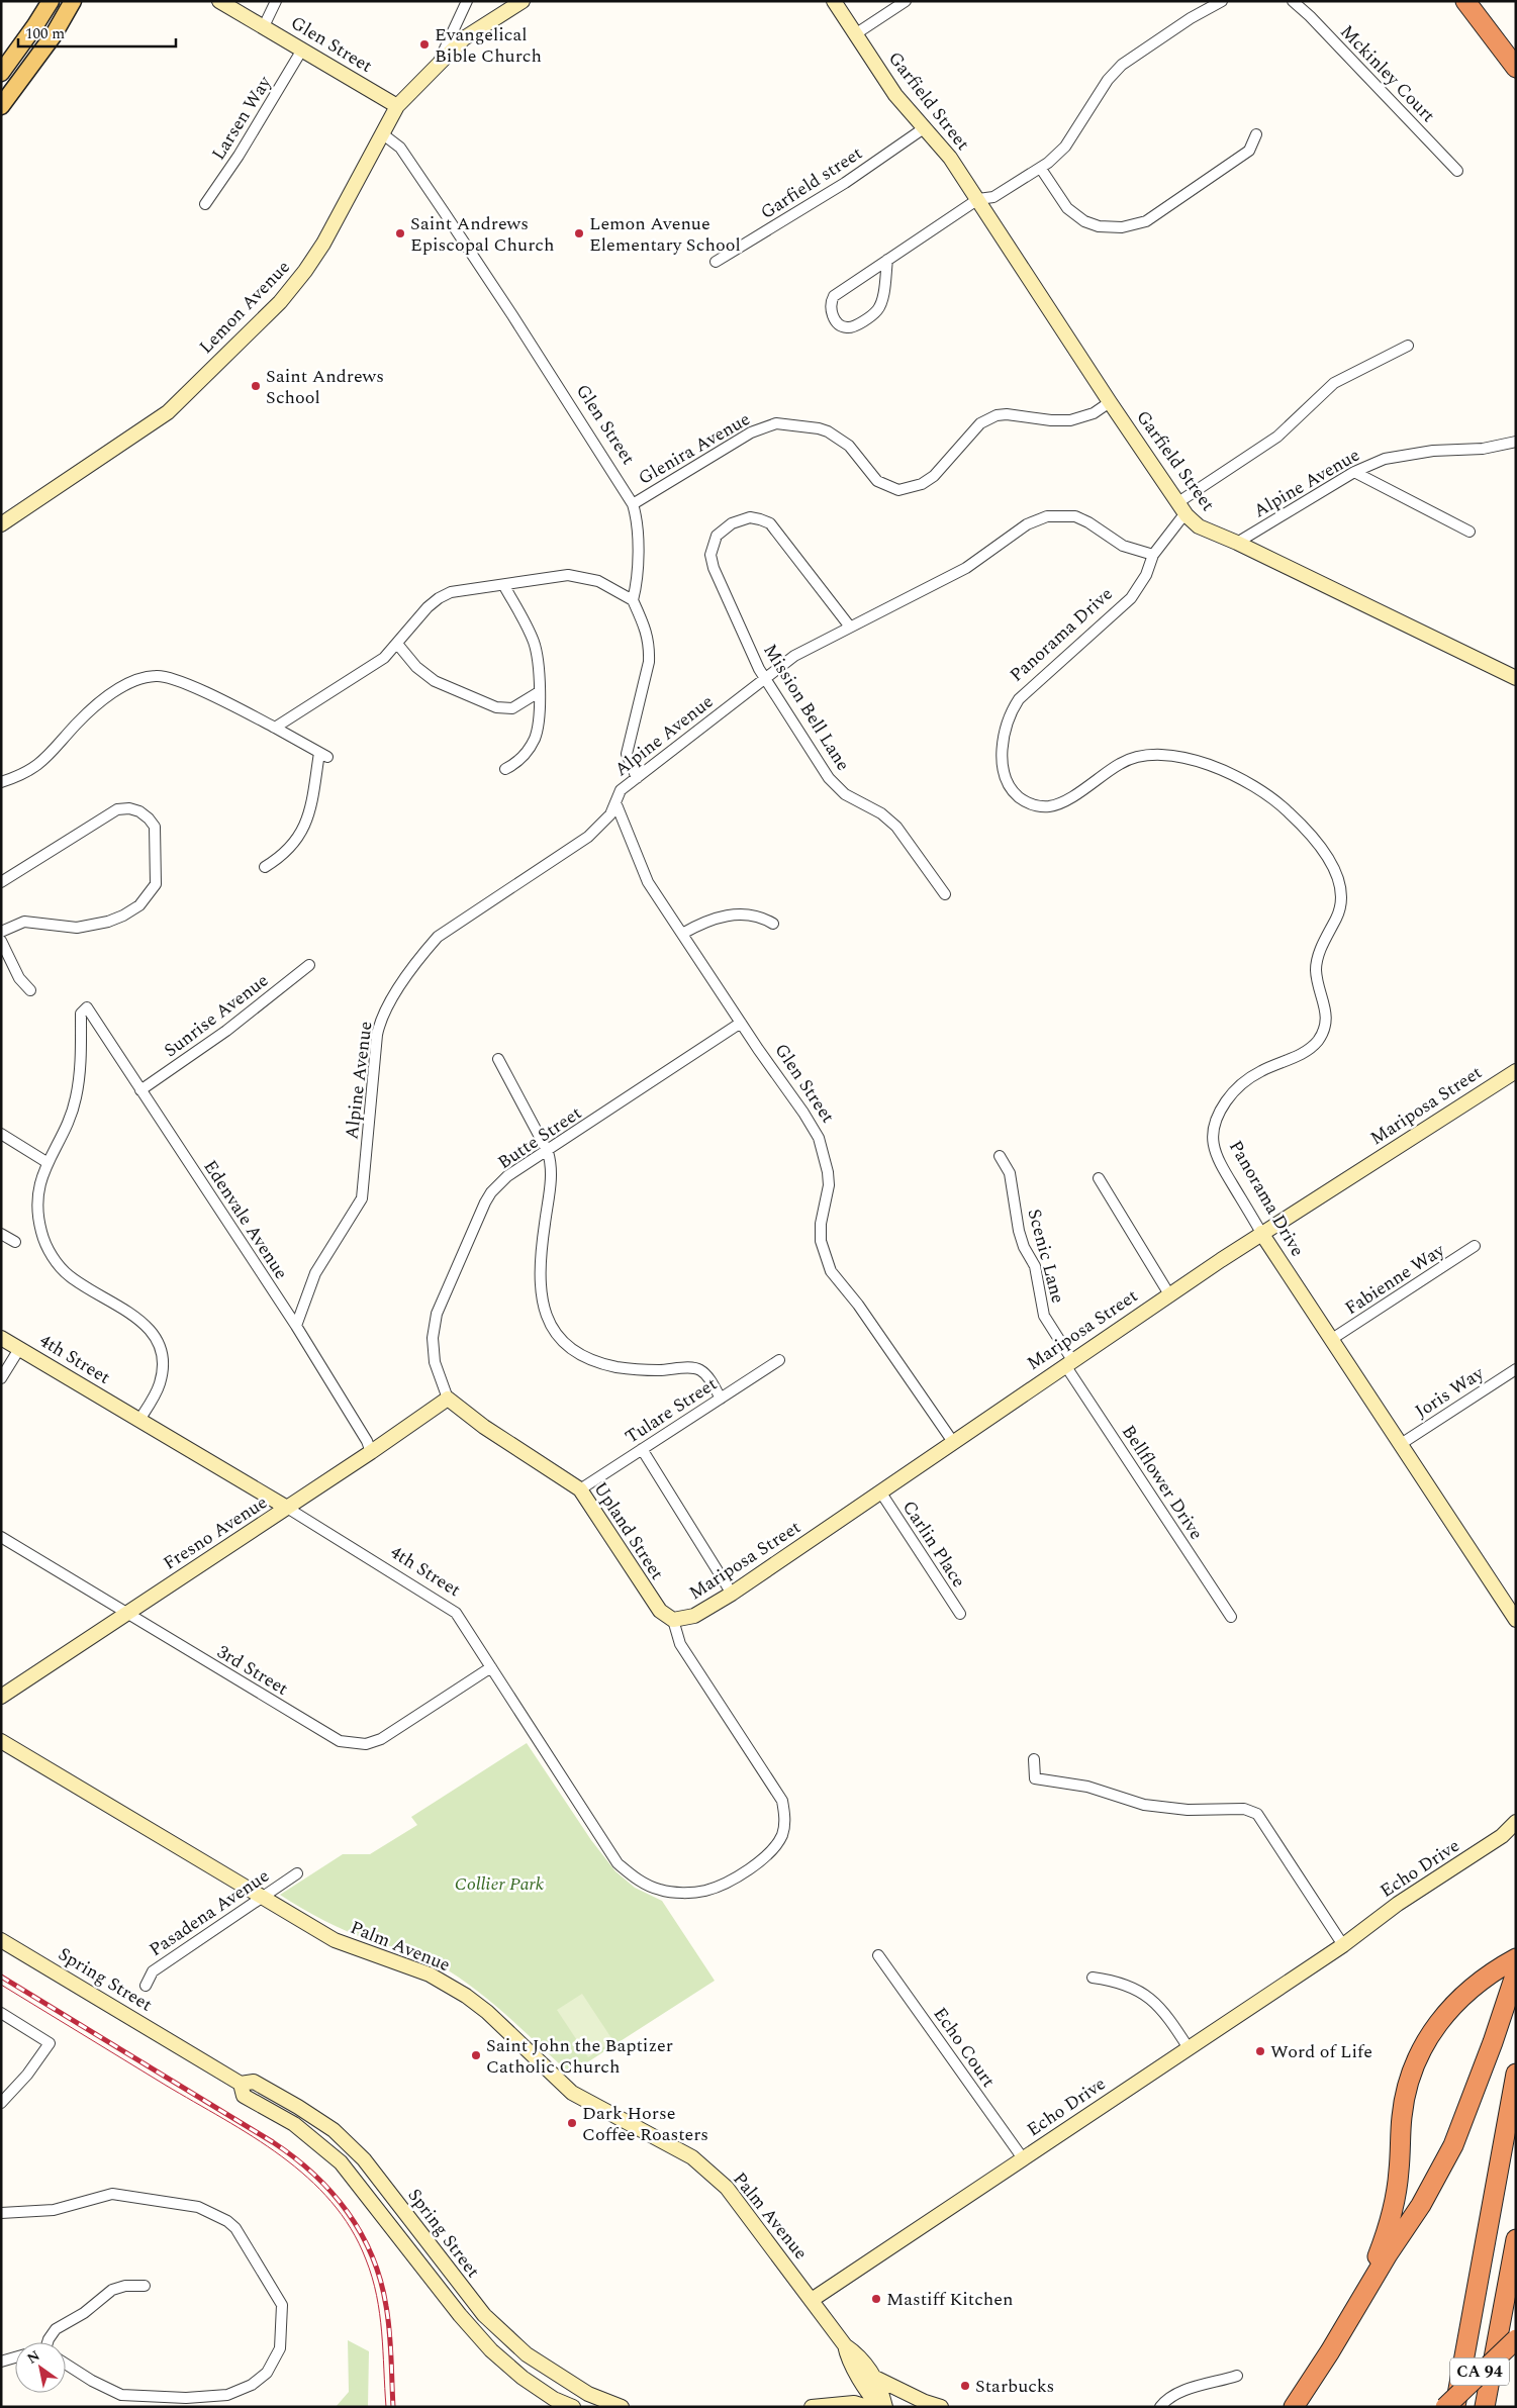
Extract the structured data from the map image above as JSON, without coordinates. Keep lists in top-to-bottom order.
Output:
{
  "streets": {
    "highway": ["CA 94"],
    "street": [
      "Glen Street",
      "Mckinley Court",
      "Garfield Street",
      "Larsen Way",
      "Garfield street",
      "Lemon Avenue",
      "Glenira Avenue",
      "Alpine Avenue",
      "Panorama Drive",
      "Mission Bell Lane",
      "Sunrise Avenue",
      "Mariposa Street",
      "Butte Street",
      "Edenvale Avenue",
      "Scenic Lane",
      "Fabienne Way",
      "4th Street",
      "Joris Way",
      "Tulare Street",
      "Bellflower Drive",
      "Upland Street",
      "Fresno Avenue",
      "Carlin Place",
      "3rd Street",
      "Echo Drive",
      "Pasadena Avenue",
      "Palm Avenue",
      "Spring Street",
      "Echo Court"
    ]
  },
  "crossings": [
    ["Glen Street", "Larsen Way"],
    ["Glen Street", "Lemon Avenue"],
    ["Glen Street", "Glenira Avenue"],
    ["Glen Street", "Alpine Avenue"],
    ["Glen Street", "Mariposa Street"],
    ["Glen Street", "Butte Street"],
    ["Garfield Street", "Garfield street"],
    ["Garfield Street", "Glenira Avenue"],
    ["Garfield Street", "Alpine Avenue"],
    ["Alpine Avenue", "Panorama Drive"],
    ["Alpine Avenue", "Mission Bell Lane"],
    ["Alpine Avenue", "Edenvale Avenue"],
    ["Panorama Drive", "Mariposa Street"],
    ["Panorama Drive", "Fabienne Way"],
    ["Panorama Drive", "Joris Way"],
    ["Sunrise Avenue", "Edenvale Avenue"],
    ["Mariposa Street", "Scenic Lane"],
    ["Mariposa Street", "4th Street"],
    ["Mariposa Street", "Bellflower Drive"],
    ["Mariposa Street", "Upland Street"],
    ["Mariposa Street", "Carlin Place"],
    ["Butte Street", "Upland Street"],
    ["Butte Street", "Fresno Avenue"],
    ["Edenvale Avenue", "Fresno Avenue"],
    ["Scenic Lane", "Bellflower Drive"],
    ["4th Street", "Upland Street"],
    ["4th Street", "Fresno Avenue"],
    ["4th Street", "3rd Street"],
    ["Tulare Street", "Upland Street"],
    ["Upland Street", "Fresno Avenue"],
    ["Fresno Avenue", "3rd Street"],
    ["Echo Drive", "Palm Avenue"],
    ["Echo Drive", "Echo Court"],
    ["Pasadena Avenue", "Palm Avenue"]
  ],
  "parks": ["Collier Park"],
  "places": [
    "Evangelical Bible Church",
    "Saint Andrews Episcopal Church",
    "Lemon Avenue Elementary School",
    "Saint Andrews School",
    "Word of Life",
    "Saint John the Baptizer Catholic Church",
    "Dark Horse Coffee Roasters",
    "Mastiff Kitchen",
    "Starbucks"
  ],
  "scale_bar": "100 m",
  "north": "top left"
}
